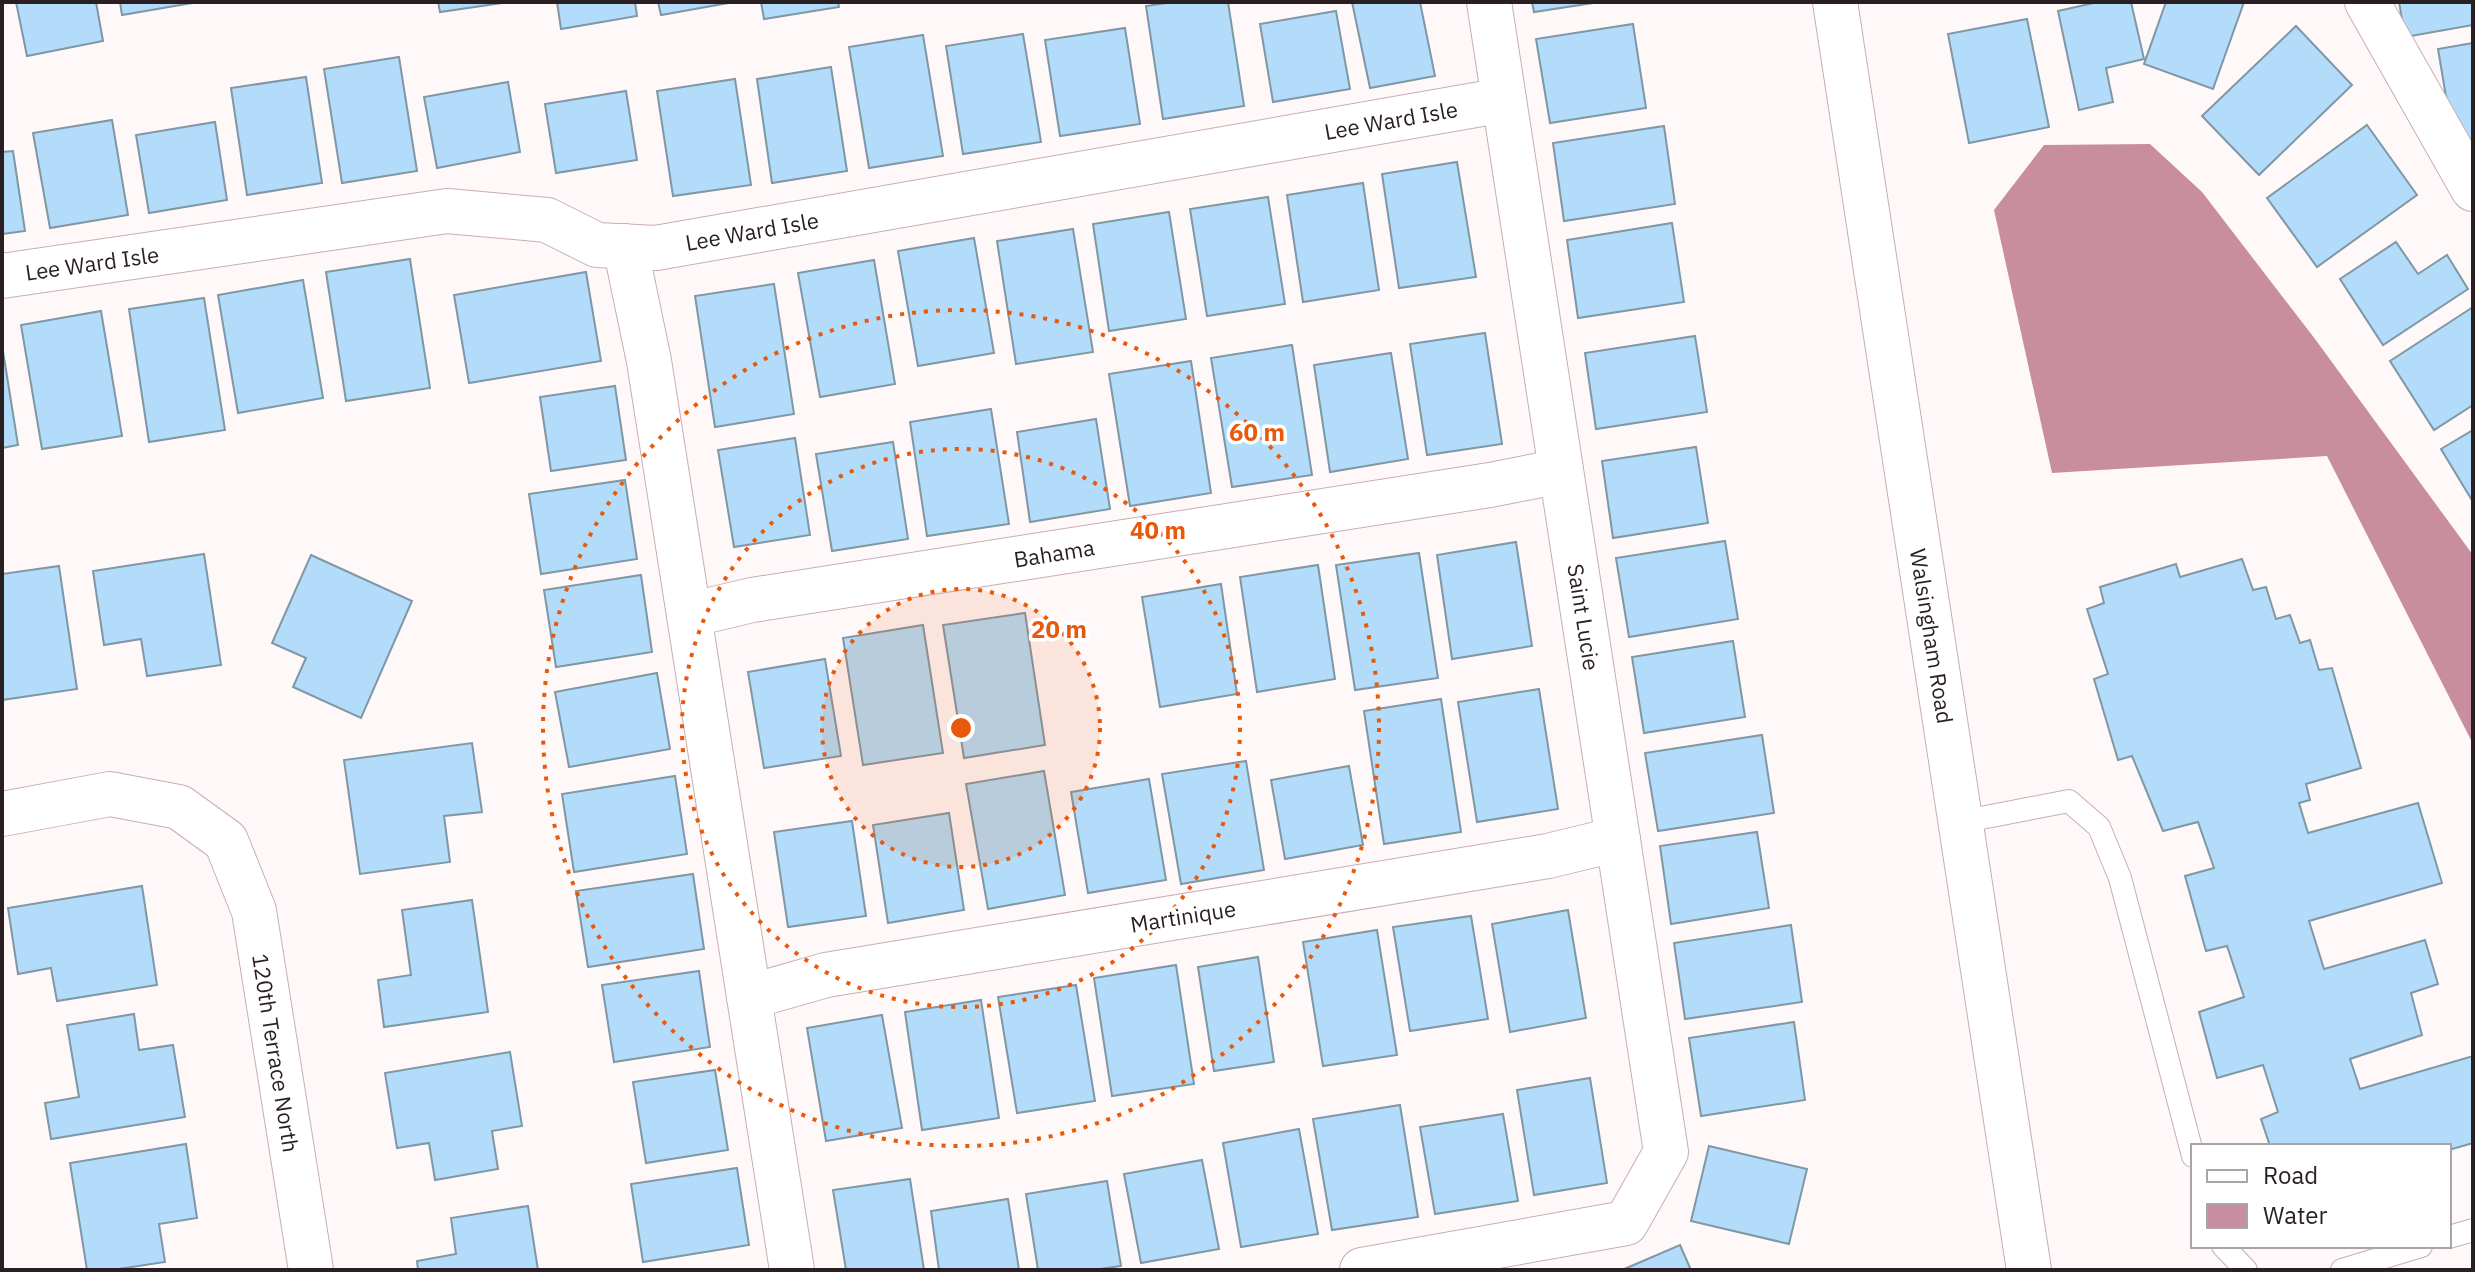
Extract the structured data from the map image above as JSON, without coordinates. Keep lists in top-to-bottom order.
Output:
{
  "streets": {
    "street": [
      "Lee Ward Isle",
      "Bahama",
      "Saint Lucie",
      "Walsingham Road",
      "Martinique",
      "120th Terrace North"
    ]
  },
  "crossings": [
    ["Lee Ward Isle", "Saint Lucie"],
    ["Bahama", "Saint Lucie"],
    ["Saint Lucie", "Martinique"]
  ],
  "legend": ["Road", "Water"],
  "rings": ["60 m", "40 m", "20 m"]
}
